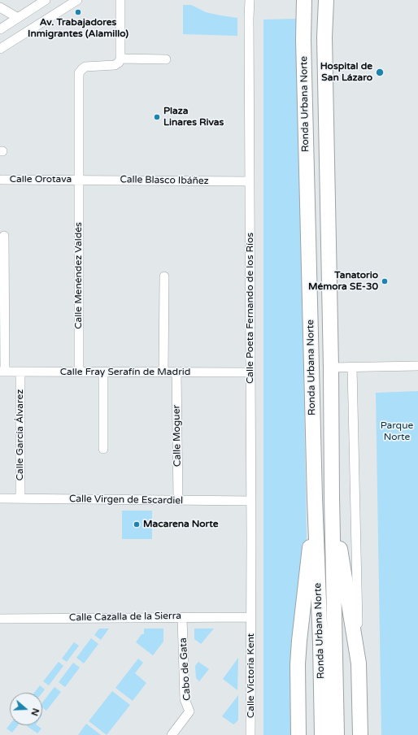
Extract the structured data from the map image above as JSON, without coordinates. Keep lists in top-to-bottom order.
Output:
{
  "streets": {
    "main road": ["Ronda Urbana Norte"],
    "street": [
      "Calle Orotava",
      "Calle Blasco Ibáñez",
      "Calle Menéndez Valdés",
      "Calle Poeta Fernando de los Ríos",
      "Calle Fray Serafín de Madrid",
      "Calle García Álvarez",
      "Calle Moguer",
      "Calle Virgen de Escardiel",
      "Calle Cazalla de la Sierra",
      "Cabo de Gata",
      "Calle Victoria Kent"
    ]
  },
  "crossings": [
    ["Calle Orotava", "Calle Blasco Ibáñez"],
    ["Calle Orotava", "Calle Menéndez Valdés"],
    ["Calle Blasco Ibáñez", "Calle Menéndez Valdés"],
    ["Calle Blasco Ibáñez", "Calle Poeta Fernando de los Ríos"],
    ["Calle Menéndez Valdés", "Calle Fray Serafín de Madrid"],
    ["Calle Poeta Fernando de los Ríos", "Calle Fray Serafín de Madrid"],
    ["Calle Poeta Fernando de los Ríos", "Calle Virgen de Escardiel"],
    ["Calle Poeta Fernando de los Ríos", "Calle Cazalla de la Sierra"],
    ["Calle Poeta Fernando de los Ríos", "Calle Victoria Kent"],
    ["Calle Fray Serafín de Madrid", "Calle García Álvarez"],
    ["Calle Fray Serafín de Madrid", "Calle Moguer"],
    ["Calle García Álvarez", "Calle Virgen de Escardiel"],
    ["Calle Moguer", "Calle Virgen de Escardiel"],
    ["Calle Cazalla de la Sierra", "Cabo de Gata"],
    ["Calle Cazalla de la Sierra", "Calle Victoria Kent"]
  ],
  "parks": ["Parque Norte"],
  "places": [
    "Av. Trabajadores Inmigrantes (Alamillo)",
    "Hospital de San Lázaro",
    "Plaza Linares Rivas",
    "Tanatorio Mémora SE-30",
    "Macarena Norte"
  ],
  "north": "right"
}
